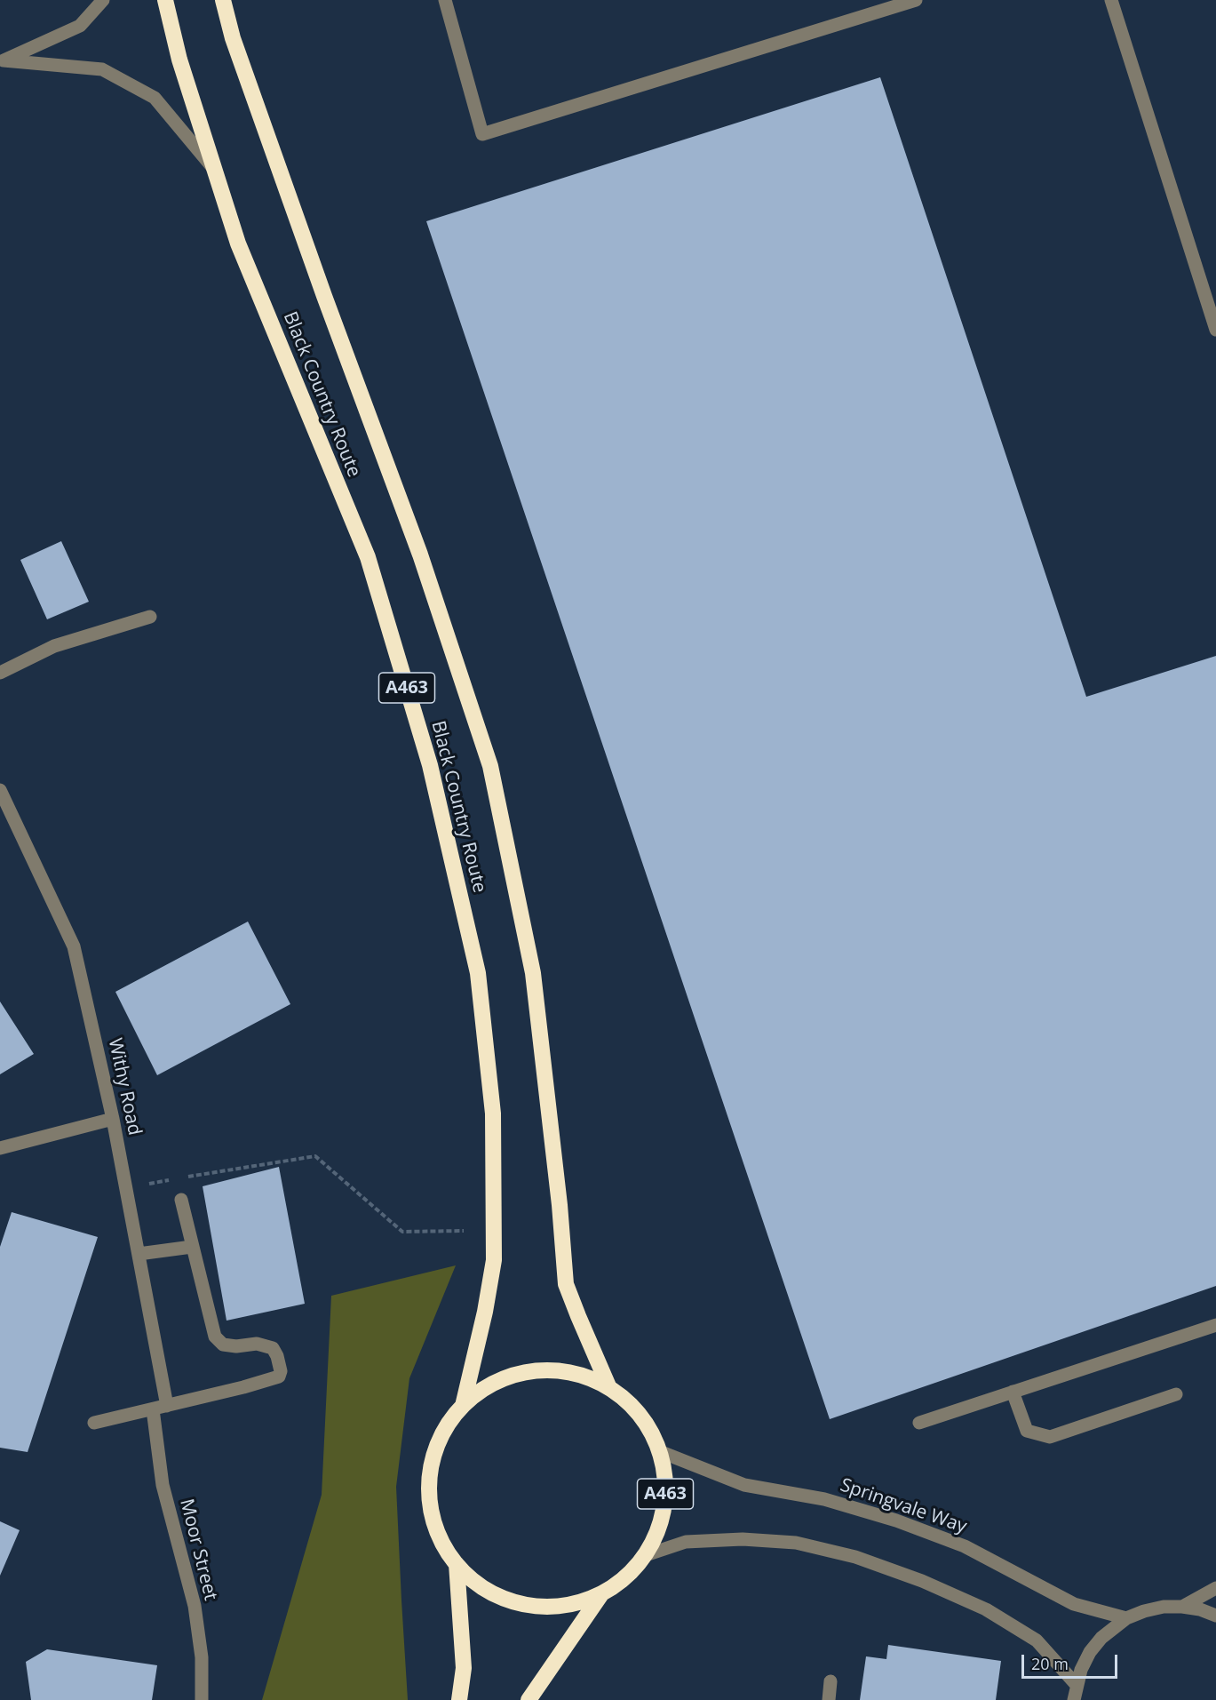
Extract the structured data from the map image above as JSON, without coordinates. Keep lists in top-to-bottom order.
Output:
{
  "streets": {
    "highway": ["Black Country Route", "A463"],
    "street": ["Withy Road", "Springvale Way", "Moor Street"]
  },
  "crossings": [
    ["Black Country Route", "A463"],
    ["A463", "Springvale Way"]
  ],
  "scale_bar": "20 m"
}
